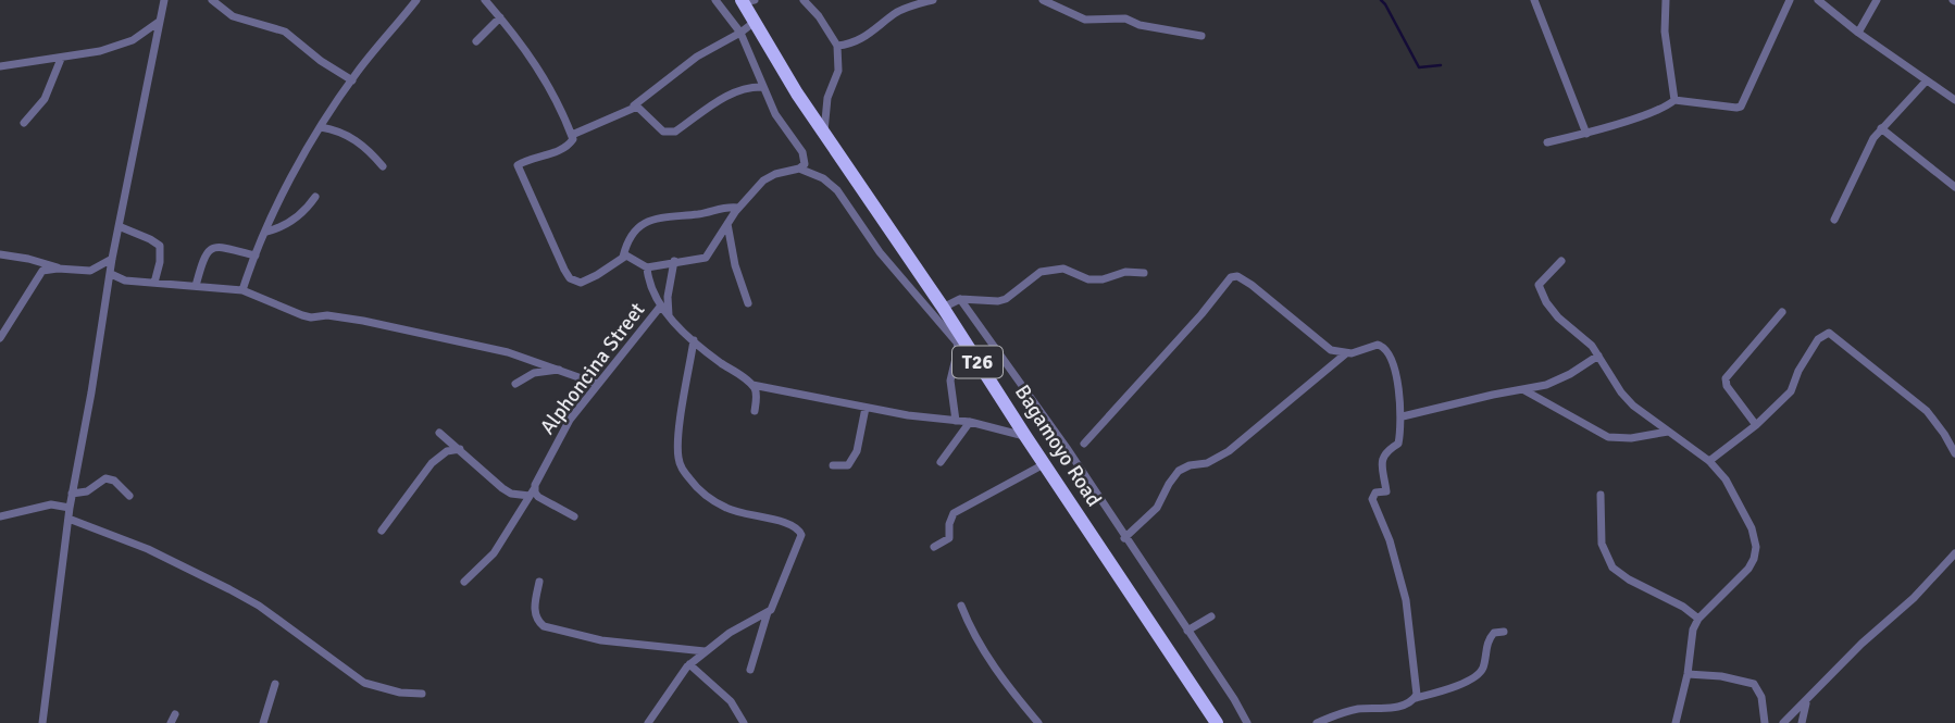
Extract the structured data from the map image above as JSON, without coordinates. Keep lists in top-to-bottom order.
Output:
{
  "streets": {
    "highway": ["T26", "Bagamoyo Road"],
    "street": ["Alphoncina Street"]
  }
}
